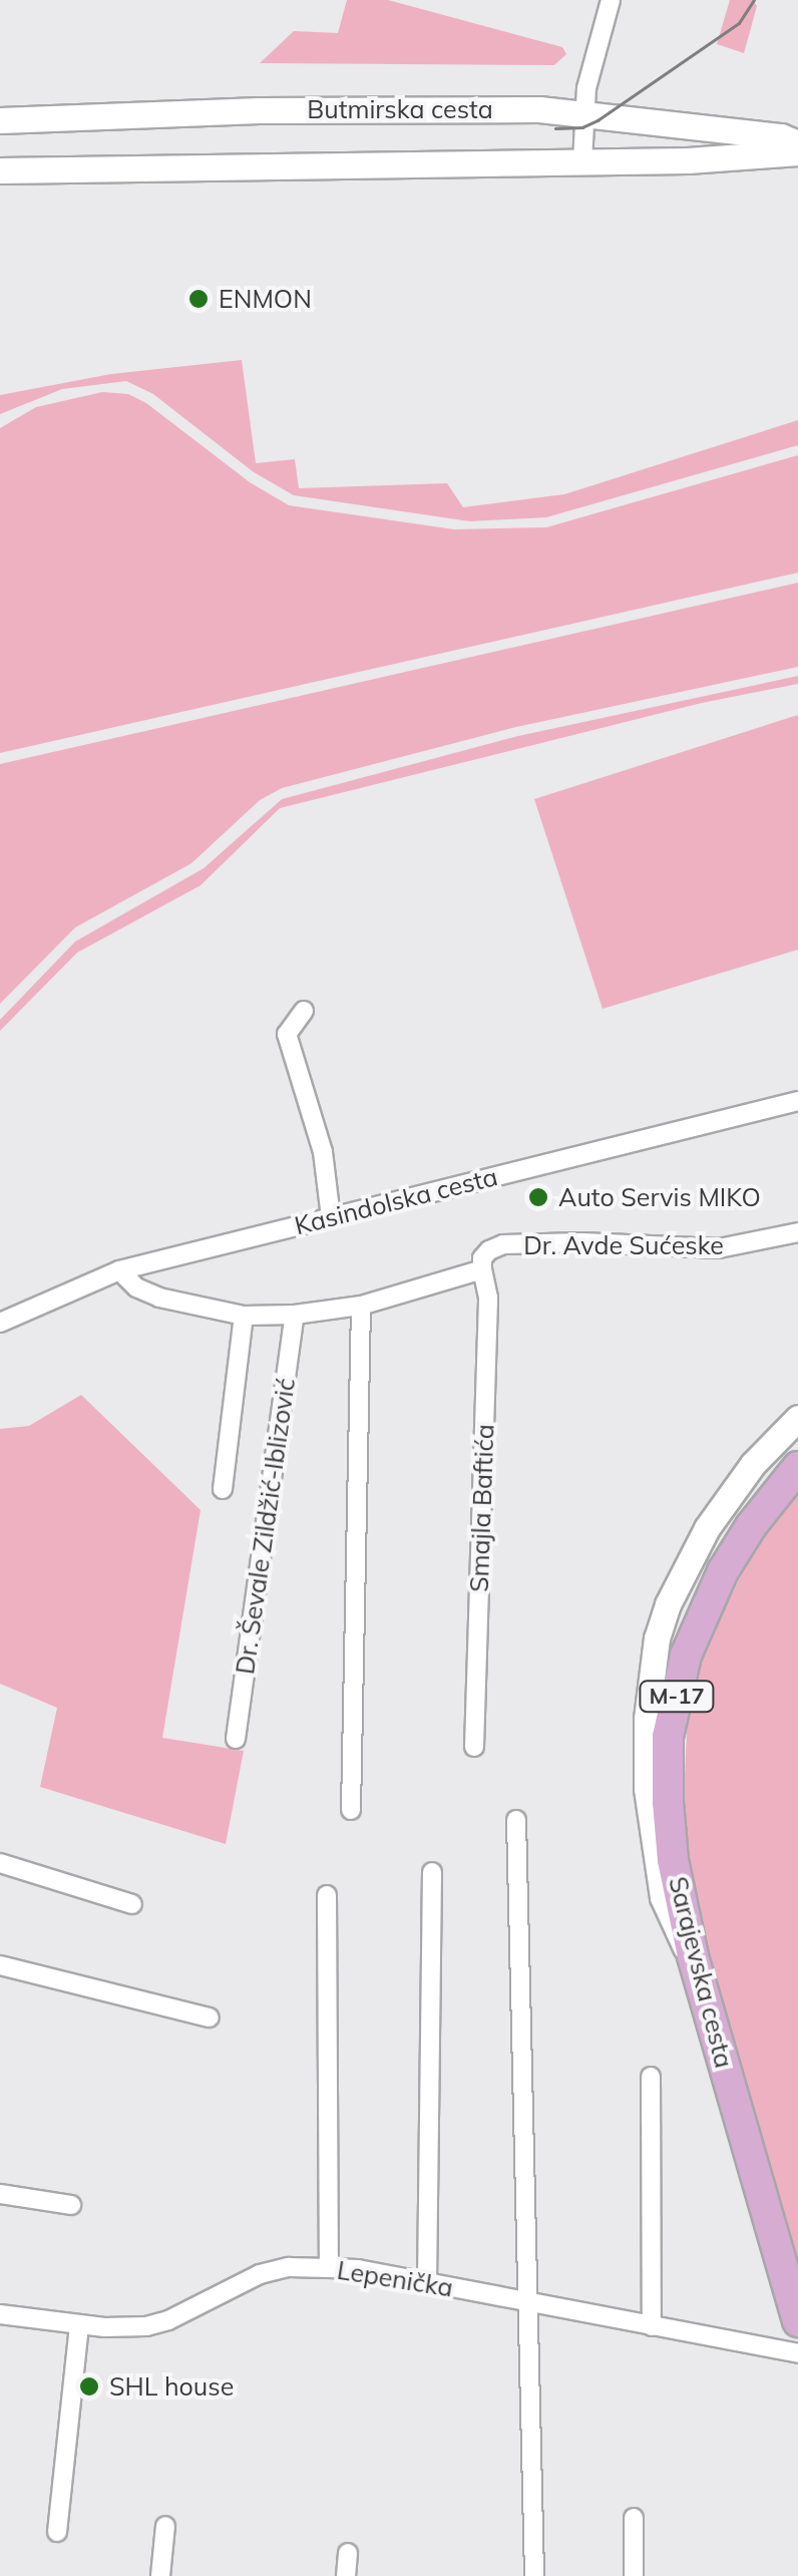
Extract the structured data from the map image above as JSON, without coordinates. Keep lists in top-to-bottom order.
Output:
{
  "streets": {
    "main road": ["Butmirska cesta", "M-17", "Sarajevska cesta"],
    "street": [
      "Kasindolska cesta",
      "Dr. Avde Sućeske",
      "Smajla Baftića",
      "Dr. Ševale Zildžić-Iblizović",
      "Lepenička"
    ]
  },
  "crossings": [
    ["Kasindolska cesta", "Dr. Avde Sućeske"],
    ["Dr. Avde Sućeske", "Smajla Baftića"],
    ["Dr. Avde Sućeske", "Dr. Ševale Zildžić-Iblizović"]
  ],
  "places": ["ENMON", "Auto Servis MIKO", "SHL house"]
}
